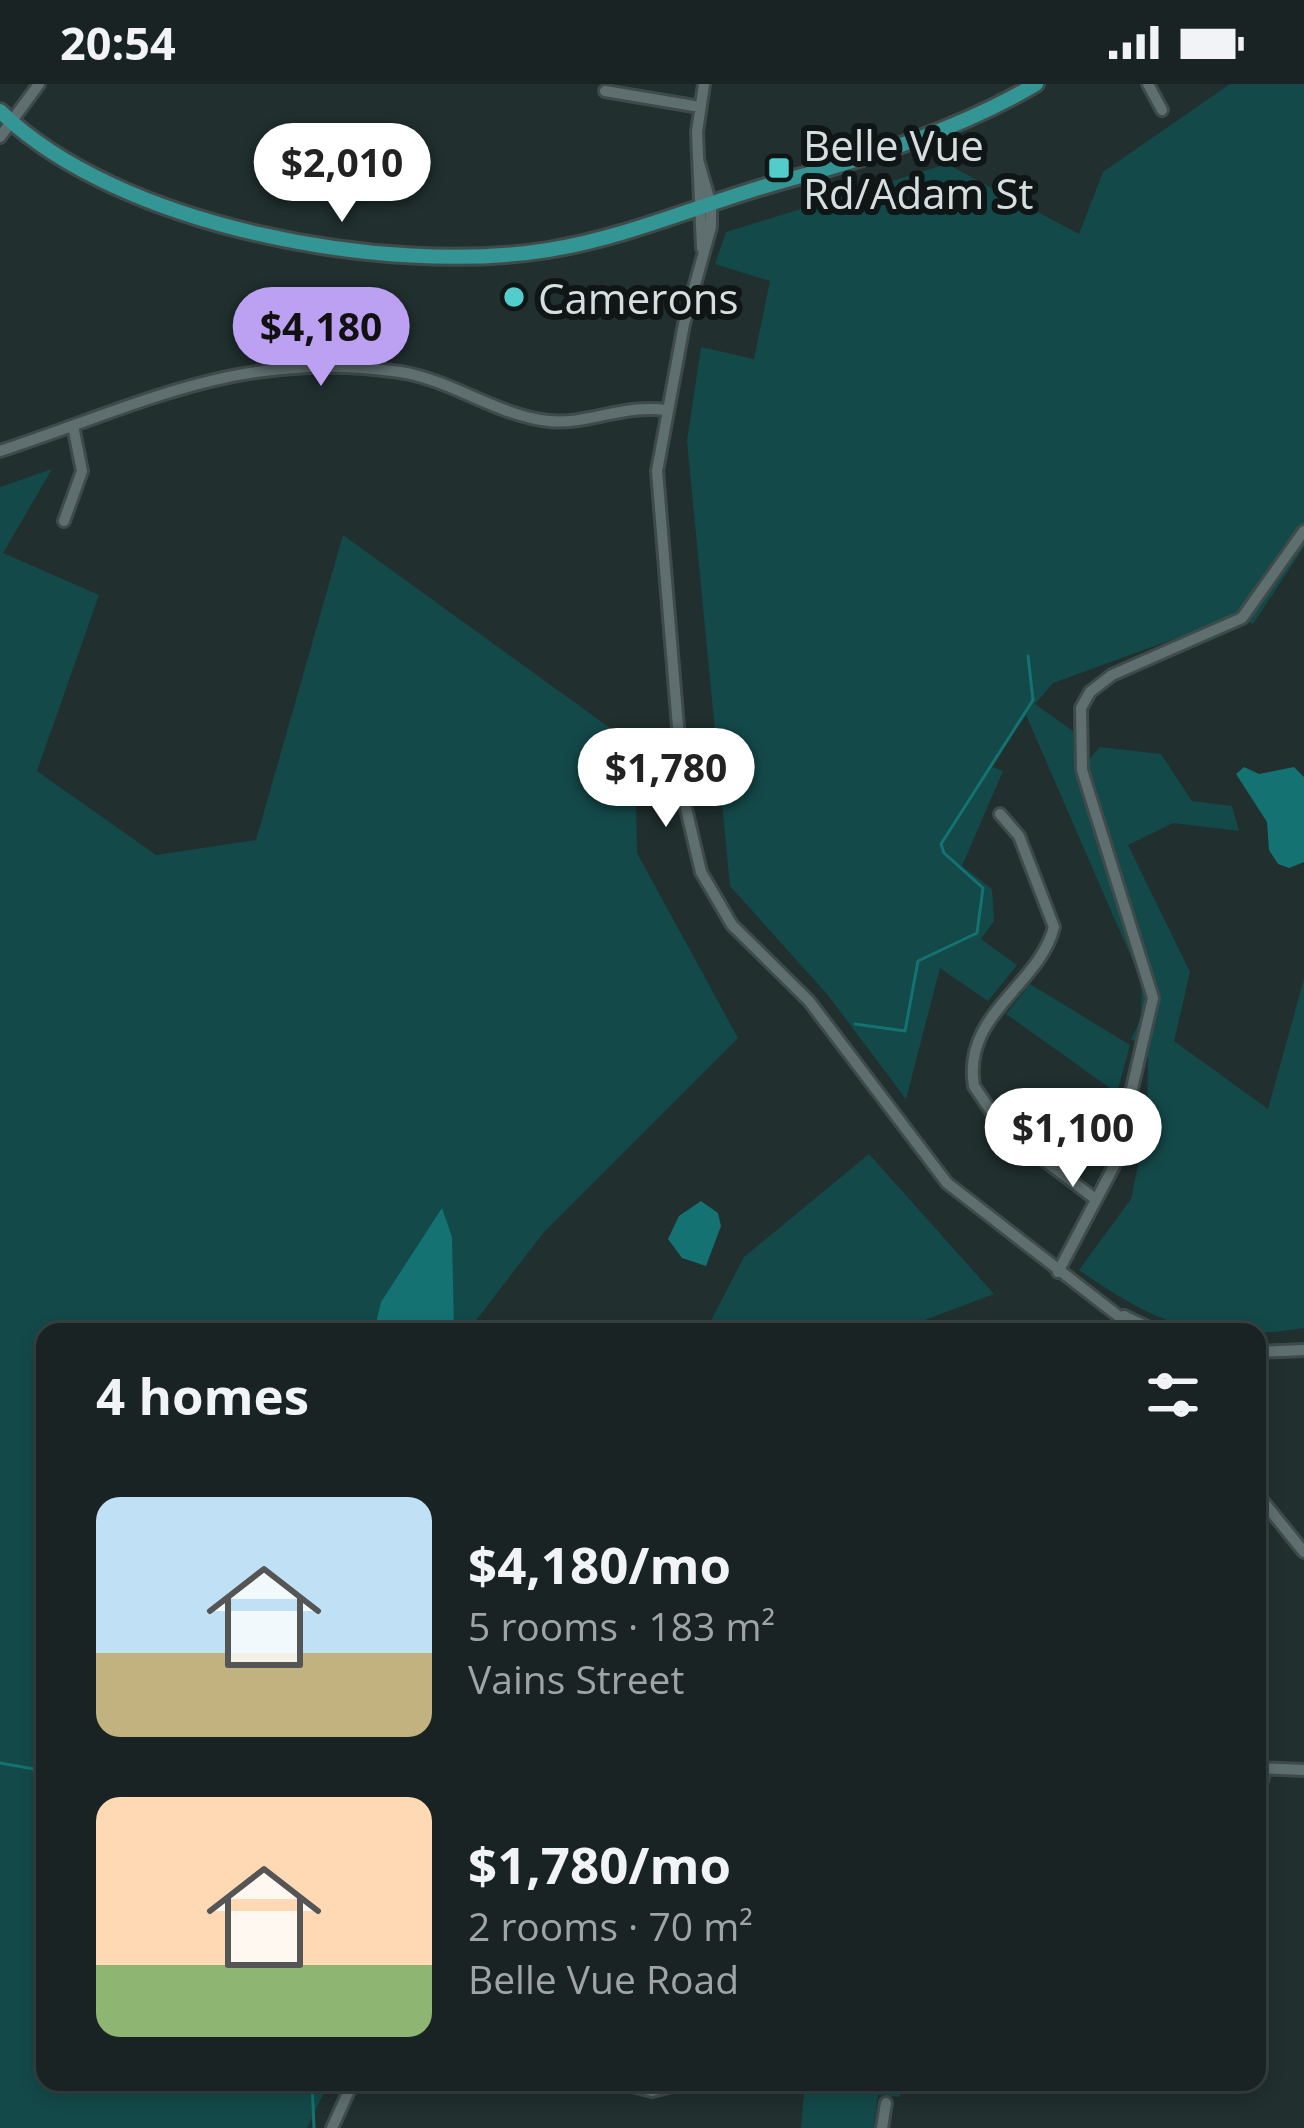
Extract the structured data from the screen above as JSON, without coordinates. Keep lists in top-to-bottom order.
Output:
{
  "places": {
    "transit": ["Belle Vue Rd/Adam St"],
    "other": ["Camerons"]
  },
  "page": {
    "status": "20:54",
    "price": [
      "$2,010",
      "$4,180",
      "$1,780",
      "$1,100"
    ],
    "heading": "4 homes",
    "list": [
      {
        "name": "$4,180/mo",
        "note": "5 rooms · 183 m² · Vains Street"
      },
      {
        "name": "$1,780/mo",
        "note": "2 rooms · 70 m² · Belle Vue Road"
      }
    ]
  }
}
